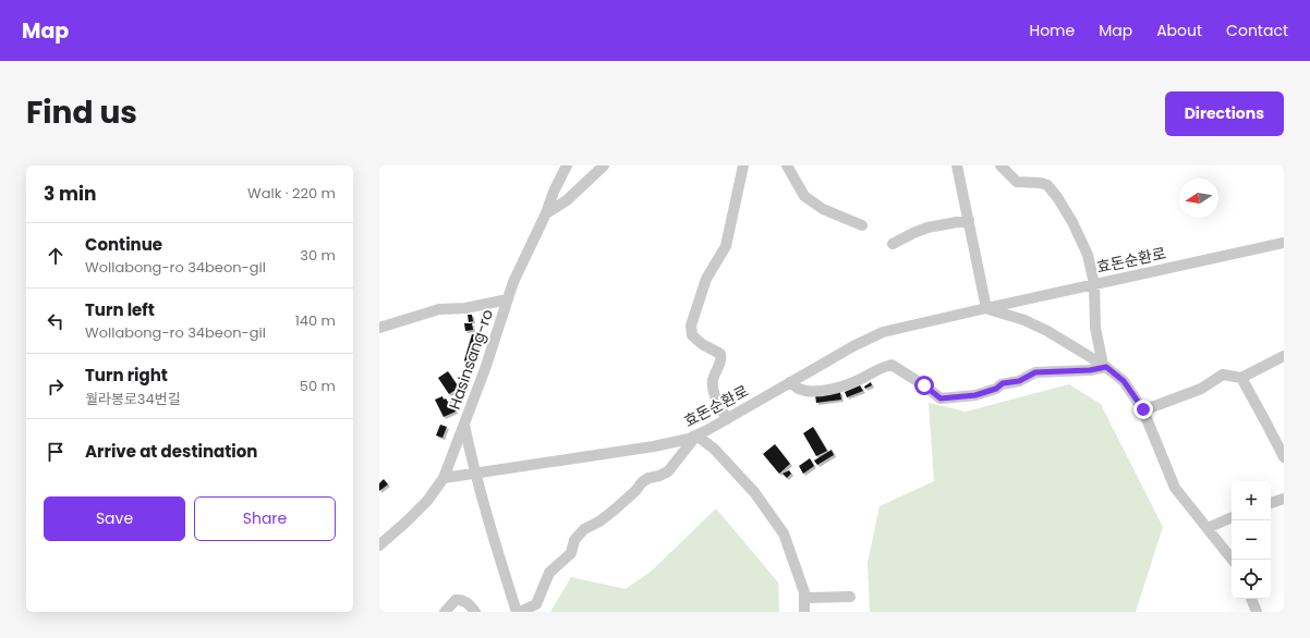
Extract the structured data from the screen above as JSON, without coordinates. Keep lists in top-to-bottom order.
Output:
{
  "streets": {
    "street": ["효돈순환로", "Hasinsang-ro"]
  },
  "crossings": [
    ["효돈순환로", "Hasinsang-ro"]
  ],
  "north": "left",
  "page": {
    "header": "Map",
    "nav": [
      "Home",
      "Map",
      "About",
      "Contact"
    ],
    "title": "Find us",
    "buttons": [
      "Directions",
      ["Save", "Share"]
    ],
    "heading": ["3 min", "Walk · 220 m"],
    "list": [
      ["Continue", "Wollabong-ro 34beon-gil", "30 m"],
      ["Turn left", "Wollabong-ro 34beon-gil", "140 m"],
      ["Turn right", "월라봉로34번길", "50 m"],
      "Arrive at destination"
    ],
    "map_buttons": ["+", "−"]
  }
}
